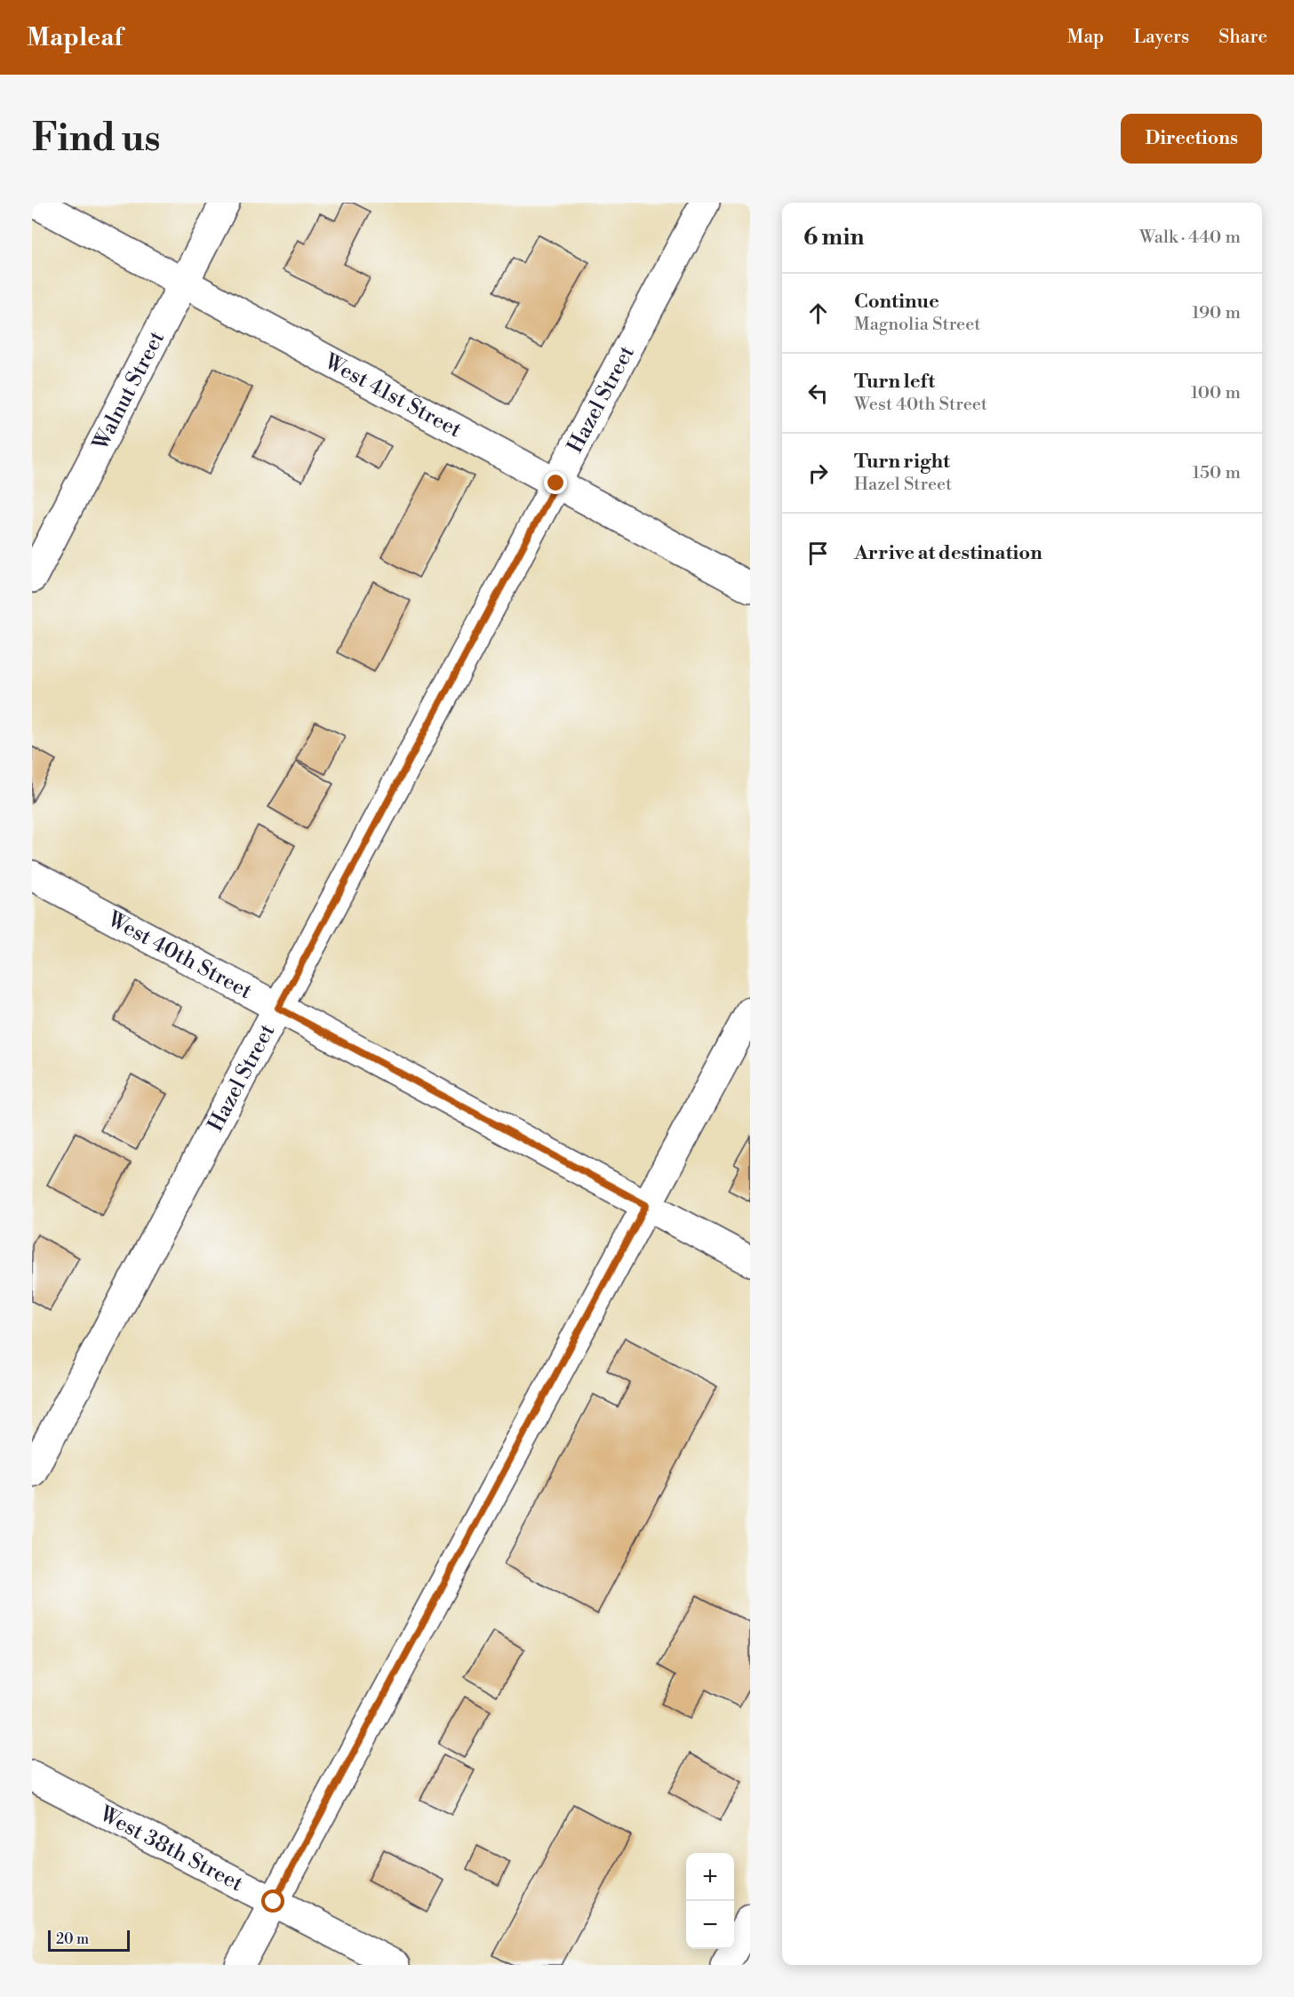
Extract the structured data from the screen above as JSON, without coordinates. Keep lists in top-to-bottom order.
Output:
{
  "streets": {
    "street": [
      "Walnut Street",
      "West 41st Street",
      "Hazel Street",
      "West 40th Street",
      "West 38th Street"
    ]
  },
  "crossings": [
    ["Walnut Street", "West 41st Street"],
    ["West 41st Street", "Hazel Street"],
    ["Hazel Street", "West 40th Street"]
  ],
  "scale_bar": "20 m",
  "page": {
    "header": "Mapleaf",
    "nav": ["Map", "Layers", "Share"],
    "buttons": "Directions",
    "title": "Find us",
    "heading": ["6 min", "Walk · 440 m"],
    "list": [
      ["Continue", "Magnolia Street", "190 m"],
      ["Turn left", "West 40th Street", "100 m"],
      ["Turn right", "Hazel Street", "150 m"],
      "Arrive at destination"
    ],
    "map_buttons": ["+", "−"],
    "scale": "20 m"
  }
}
